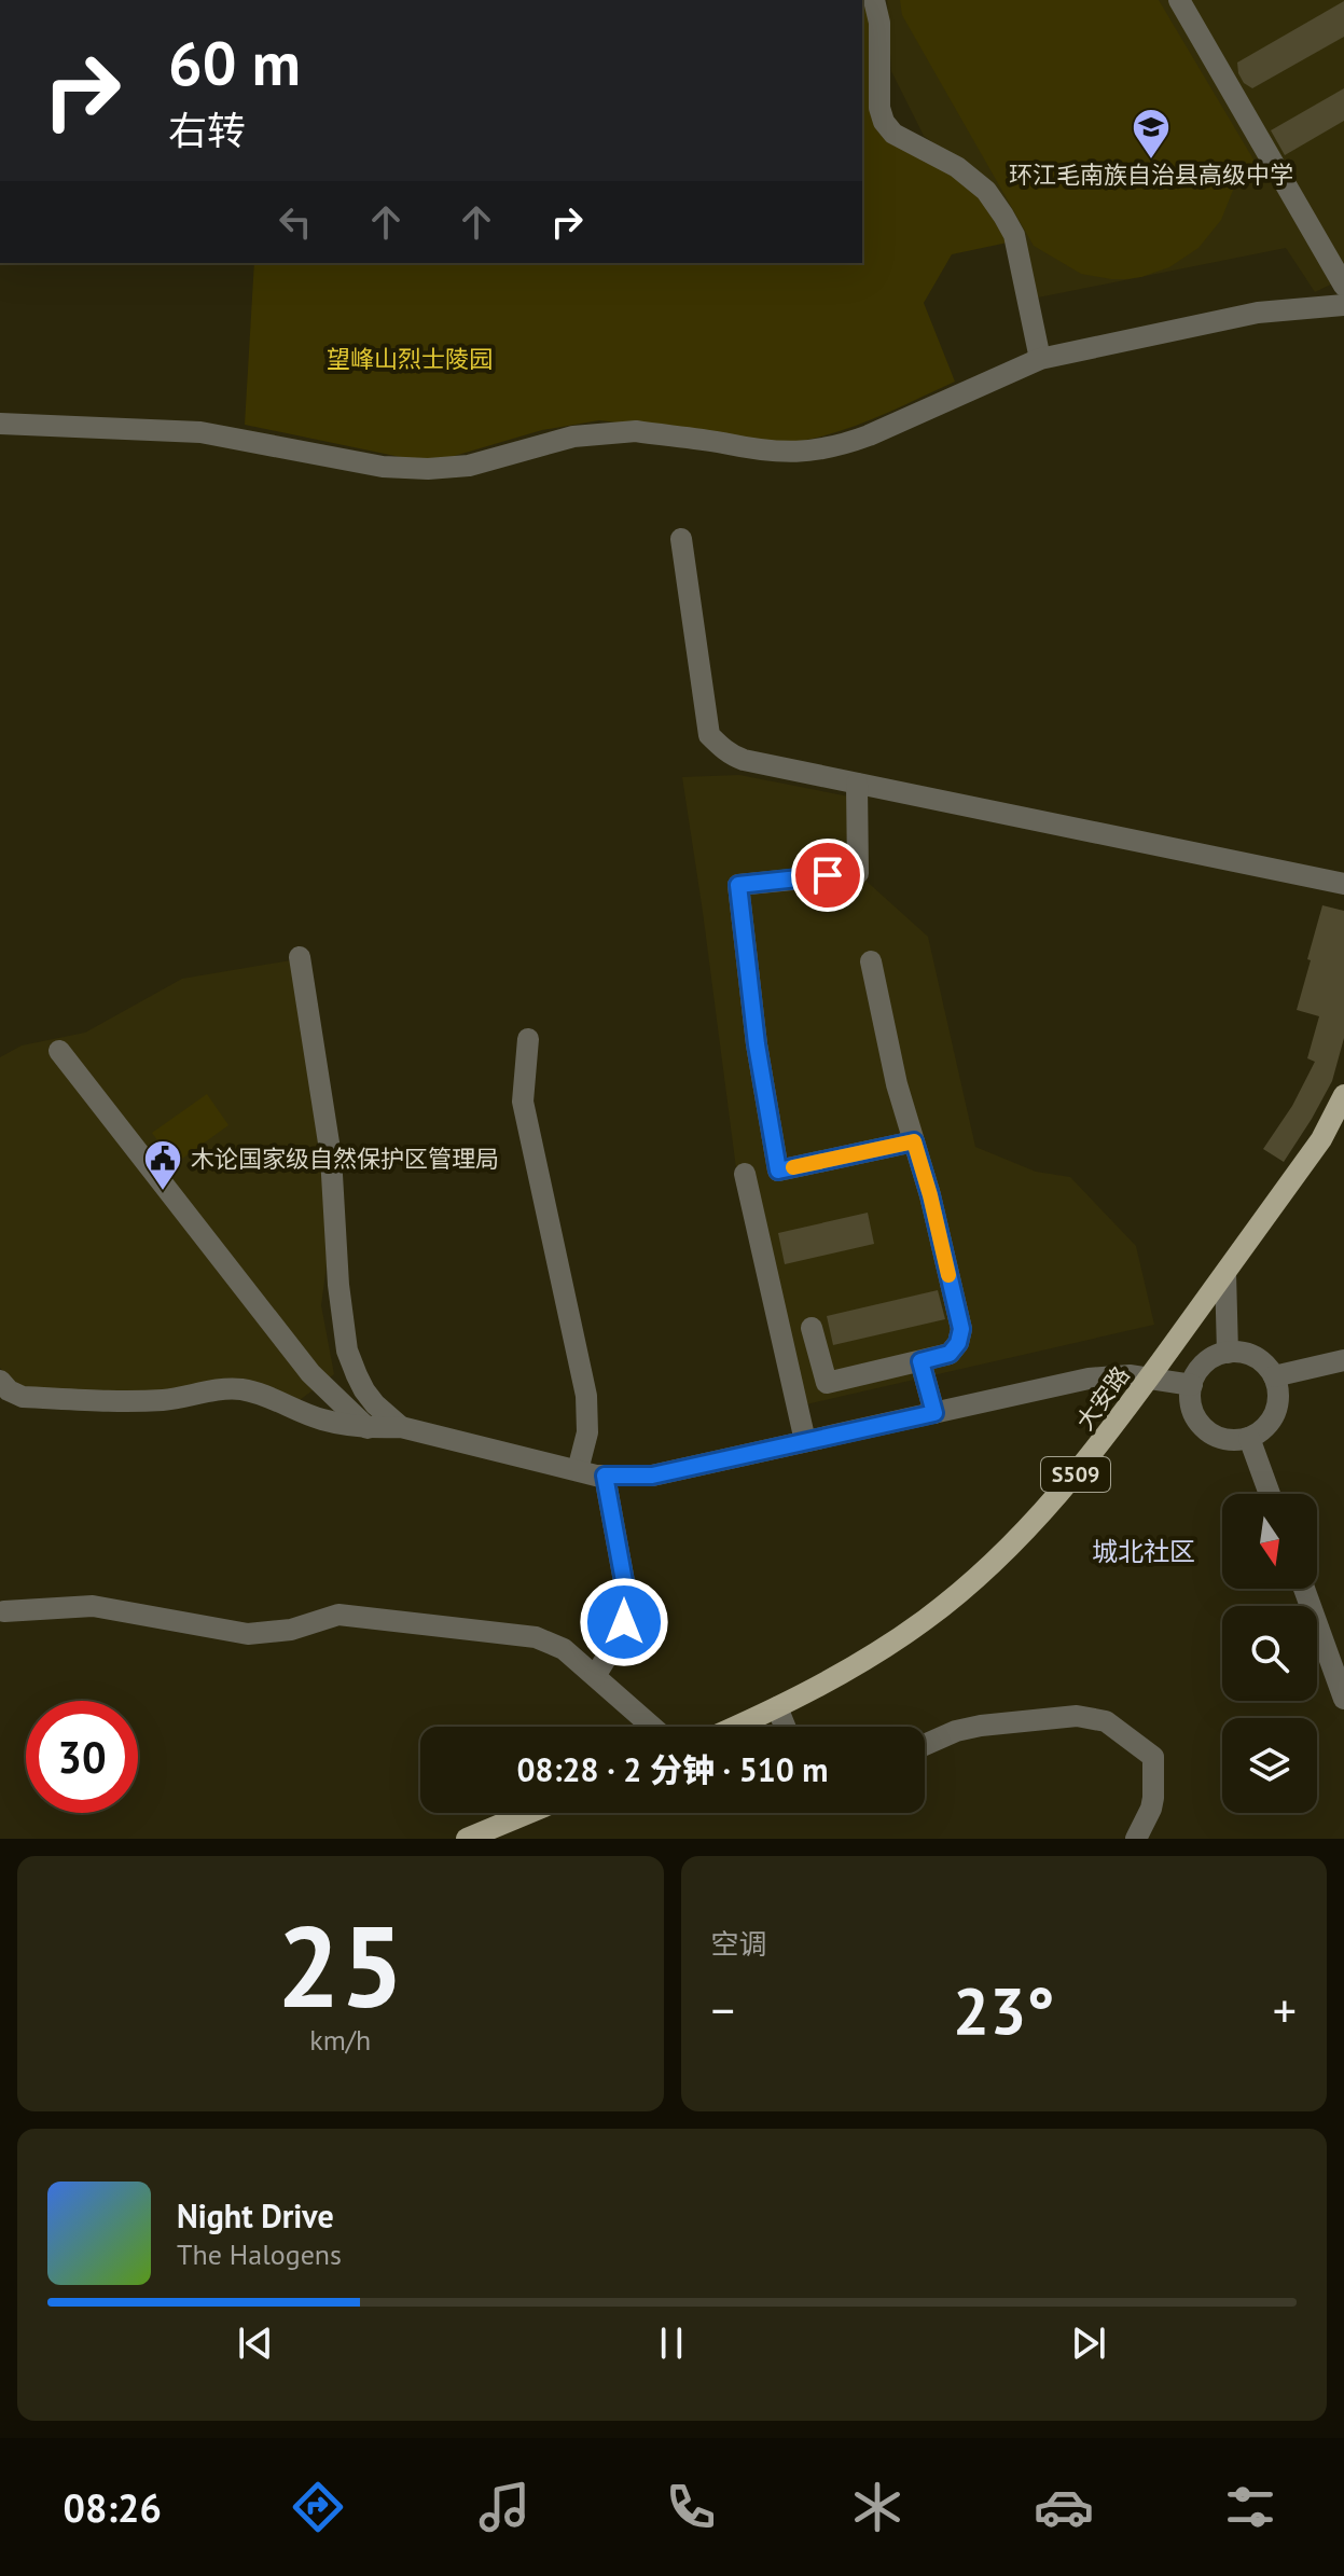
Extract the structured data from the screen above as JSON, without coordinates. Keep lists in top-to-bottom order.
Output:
{
  "streets": {
    "main road": ["大安路", "S509"]
  },
  "districts": ["城北社区"],
  "parks": ["望峰山烈士陵园"],
  "places": {
    "school or university": ["环江毛南族自治县高级中学"],
    "public building": ["木论国家级自然保护区管理局"]
  },
  "north": "bottom",
  "page": {
    "turn": ["60 m", "右转"],
    "limit": "30",
    "trip": "08:28 · 2 分钟 · 510 m",
    "tile": [
      ["25", "km/h"],
      "空调"
    ],
    "heat": ["−", "23°", "+"],
    "song": ["Night Drive", "The Halogens"],
    "tabs": "08:26"
  }
}
